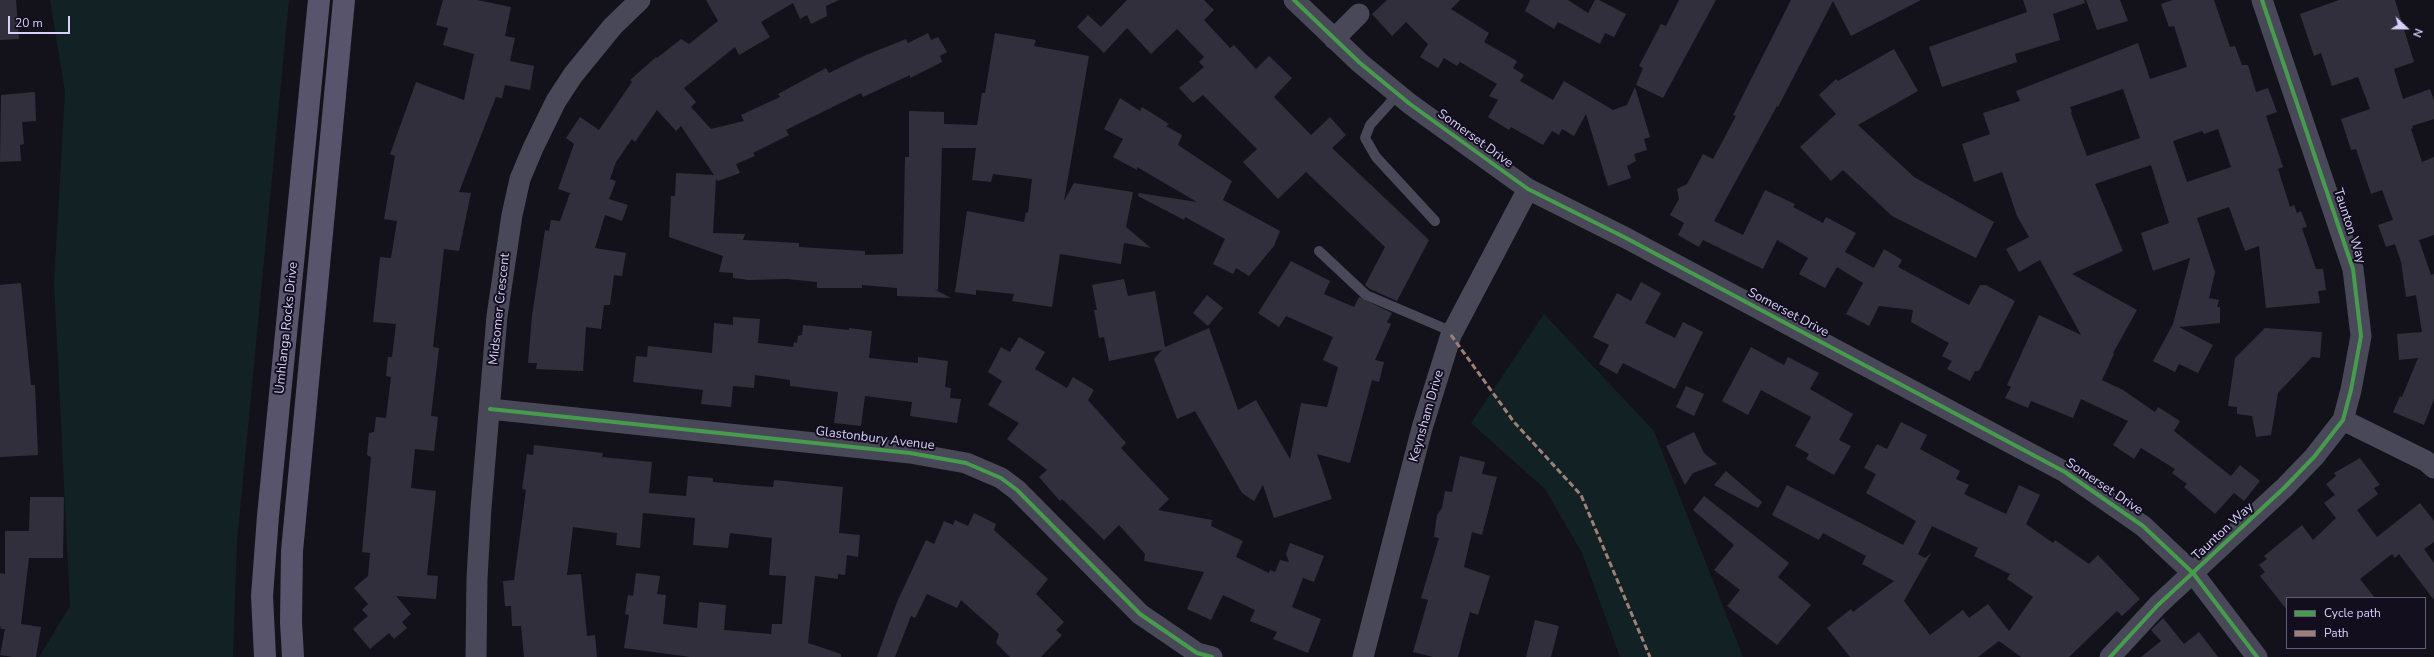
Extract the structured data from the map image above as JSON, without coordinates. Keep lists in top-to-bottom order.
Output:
{
  "streets": {
    "main road": ["Umhlanga Rocks Drive"],
    "street": [
      "Somerset Drive",
      "Taunton Way",
      "Midsomer Crescent",
      "Keynsham Drive",
      "Glastonbury Avenue"
    ]
  },
  "crossings": [
    ["Somerset Drive", "Taunton Way"],
    ["Somerset Drive", "Keynsham Drive"],
    ["Midsomer Crescent", "Glastonbury Avenue"]
  ],
  "legend": ["Cycle path", "Path"],
  "scale_bar": "20 m",
  "north": "right"
}
